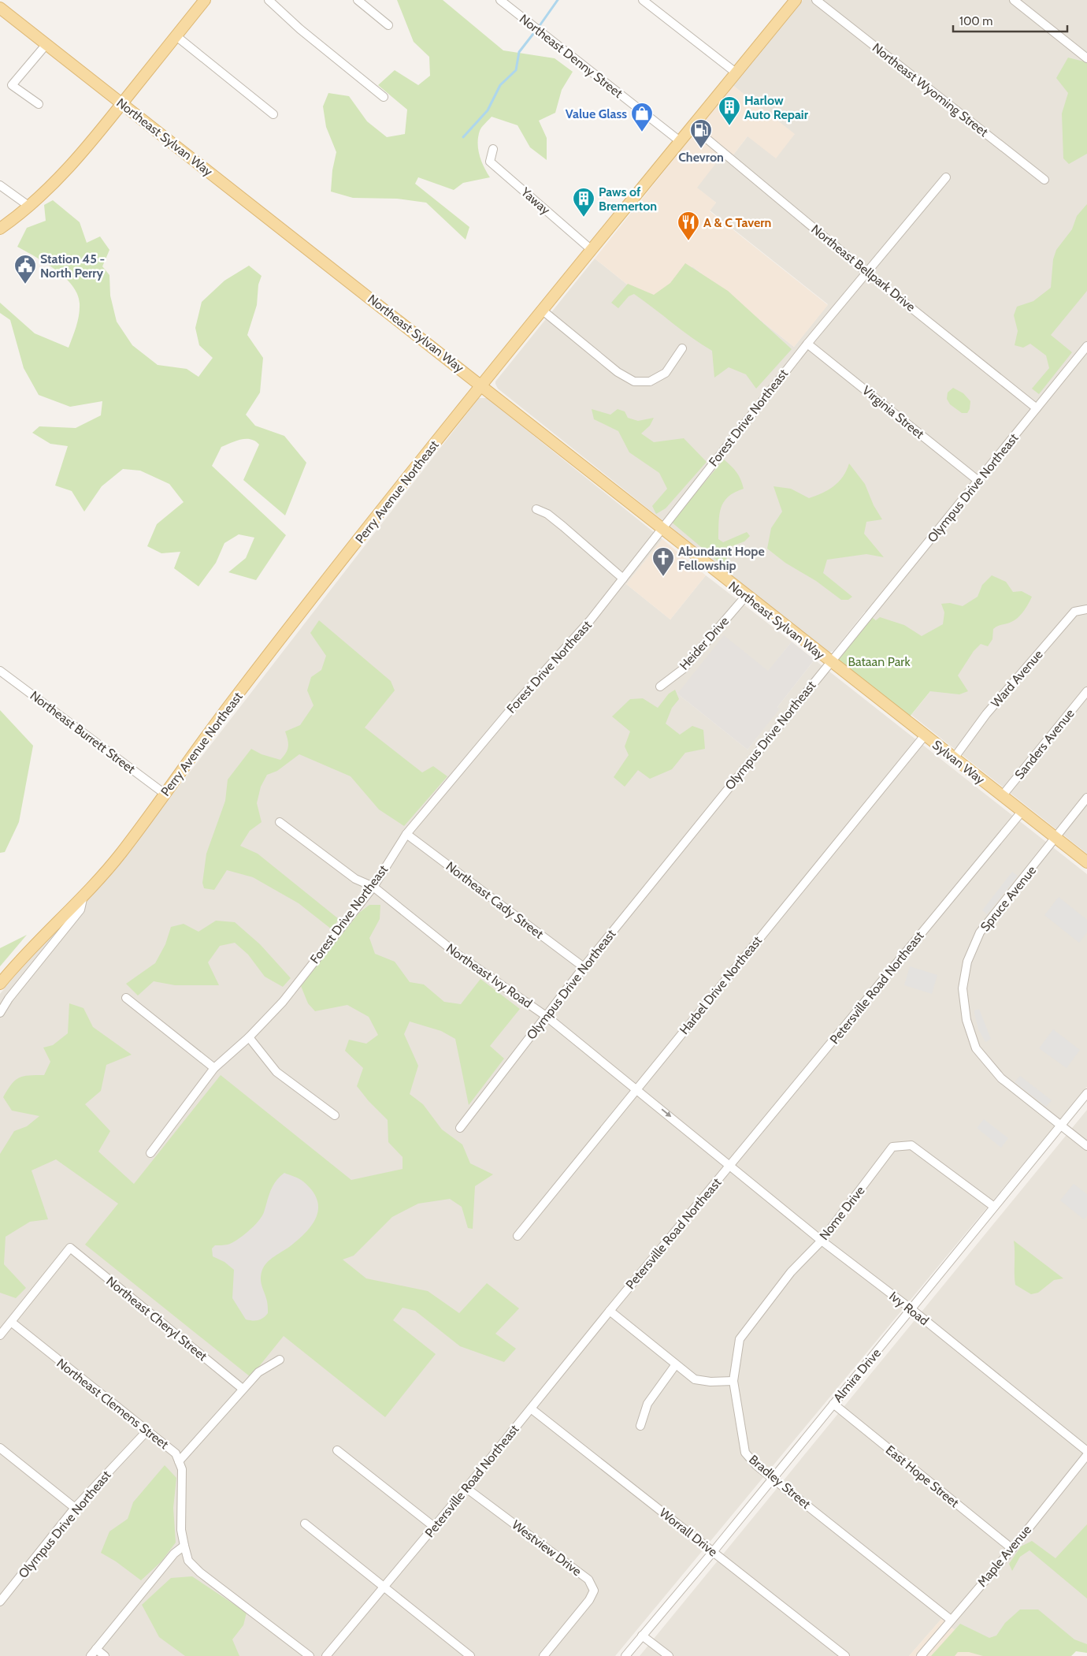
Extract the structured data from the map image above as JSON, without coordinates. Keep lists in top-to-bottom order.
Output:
{
  "streets": {
    "main road": ["Northeast Sylvan Way", "Perry Avenue Northeast", "Sylvan Way"],
    "street": [
      "Northeast Denny Street",
      "Northeast Wyoming Street",
      "Yaway",
      "Northeast Bellpark Drive",
      "Virginia Street",
      "Forest Drive Northeast",
      "Olympus Drive Northeast",
      "Heider Drive",
      "Ward Avenue",
      "Northeast Burrett Street",
      "Sanders Avenue",
      "Spruce Avenue",
      "Northeast Cady Street",
      "Northeast Ivy Road",
      "Harbel Drive Northeast",
      "Petersville Road Northeast",
      "Nome Drive",
      "Ivy Road",
      "Northeast Cheryl Street",
      "Almira Drive",
      "Northeast Clemens Street",
      "East Hope Street",
      "Bradley Street",
      "Worrall Drive",
      "Westview Drive",
      "Maple Avenue"
    ]
  },
  "crossings": [
    ["Northeast Denny Street", "Perry Avenue Northeast"],
    ["Northeast Sylvan Way", "Forest Drive Northeast"],
    ["Northeast Sylvan Way", "Olympus Drive Northeast"],
    ["Northeast Sylvan Way", "Perry Avenue Northeast"],
    ["Northeast Sylvan Way", "Heider Drive"],
    ["Northeast Sylvan Way", "Sylvan Way"],
    ["Yaway", "Perry Avenue Northeast"],
    ["Northeast Bellpark Drive", "Forest Drive Northeast"],
    ["Northeast Bellpark Drive", "Olympus Drive Northeast"],
    ["Northeast Bellpark Drive", "Perry Avenue Northeast"],
    ["Virginia Street", "Forest Drive Northeast"],
    ["Virginia Street", "Olympus Drive Northeast"],
    ["Forest Drive Northeast", "Northeast Cady Street"],
    ["Forest Drive Northeast", "Northeast Ivy Road"],
    ["Olympus Drive Northeast", "Sylvan Way"],
    ["Olympus Drive Northeast", "Northeast Cady Street"],
    ["Olympus Drive Northeast", "Northeast Ivy Road"],
    ["Olympus Drive Northeast", "Northeast Clemens Street"],
    ["Perry Avenue Northeast", "Northeast Burrett Street"],
    ["Ward Avenue", "Sylvan Way"],
    ["Sanders Avenue", "Sylvan Way"],
    ["Sylvan Way", "Spruce Avenue"],
    ["Sylvan Way", "Harbel Drive Northeast"],
    ["Sylvan Way", "Petersville Road Northeast"],
    ["Spruce Avenue", "Almira Drive"],
    ["Northeast Ivy Road", "Harbel Drive Northeast"],
    ["Northeast Ivy Road", "Petersville Road Northeast"],
    ["Northeast Ivy Road", "Ivy Road"],
    ["Petersville Road Northeast", "Ivy Road"],
    ["Petersville Road Northeast", "Worrall Drive"],
    ["Petersville Road Northeast", "Westview Drive"],
    ["Nome Drive", "Ivy Road"],
    ["Nome Drive", "Almira Drive"],
    ["Nome Drive", "Bradley Street"],
    ["Ivy Road", "Almira Drive"],
    ["Northeast Cheryl Street", "Northeast Clemens Street"],
    ["Almira Drive", "East Hope Street"],
    ["Almira Drive", "Bradley Street"],
    ["Almira Drive", "Worrall Drive"],
    ["East Hope Street", "Maple Avenue"],
    ["Bradley Street", "Maple Avenue"]
  ],
  "parks": ["Bataan Park"],
  "places": {
    "building": ["Harlow Auto Repair", "Paws of Bremerton"],
    "shop": ["Value Glass"],
    "fuel station": ["Chevron"],
    "restaurant": ["A & C Tavern"],
    "public building": ["Station 45 - North Perry"],
    "church": ["Abundant Hope Fellowship"]
  },
  "scale_bar": "100 m"
}
